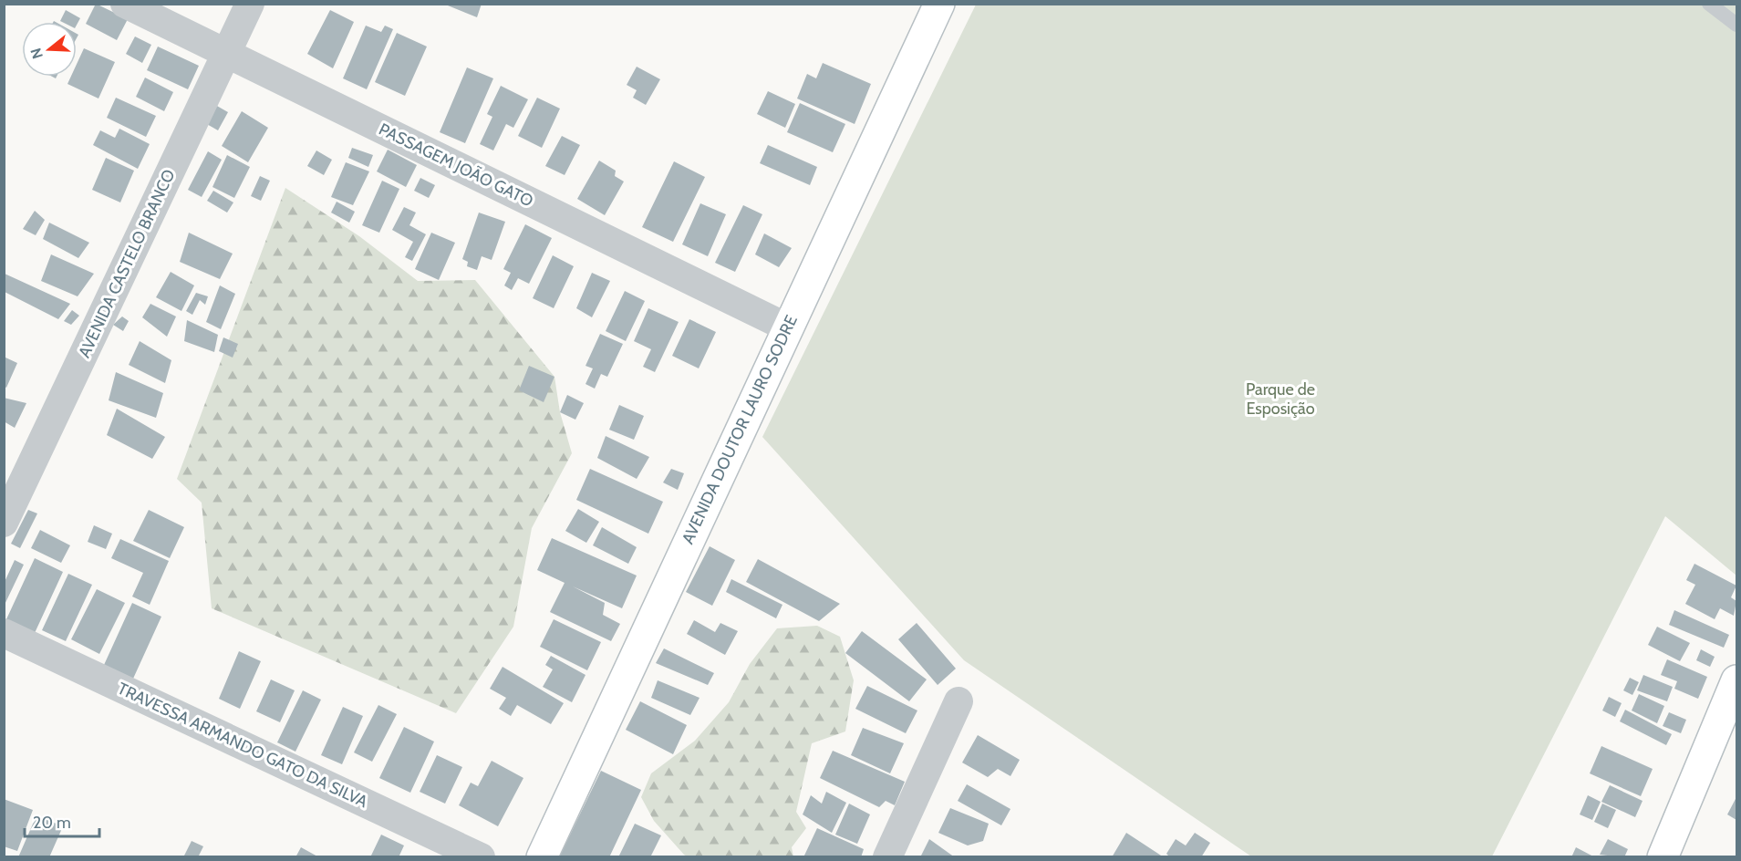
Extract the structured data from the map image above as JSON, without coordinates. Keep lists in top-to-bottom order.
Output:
{
  "streets": {
    "street": [
      "PASSAGEM JOÃO GATO",
      "AVENIDA CASTELO BRANCO",
      "AVENIDA DOUTOR LAURO SODRE",
      "TRAVESSA ARMANDO GATO DA SILVA"
    ]
  },
  "crossings": [
    ["PASSAGEM JOÃO GATO", "AVENIDA CASTELO BRANCO"],
    ["PASSAGEM JOÃO GATO", "AVENIDA DOUTOR LAURO SODRE"]
  ],
  "parks": ["Parque de Esposição"],
  "scale_bar": "20 m",
  "north": "left"
}
